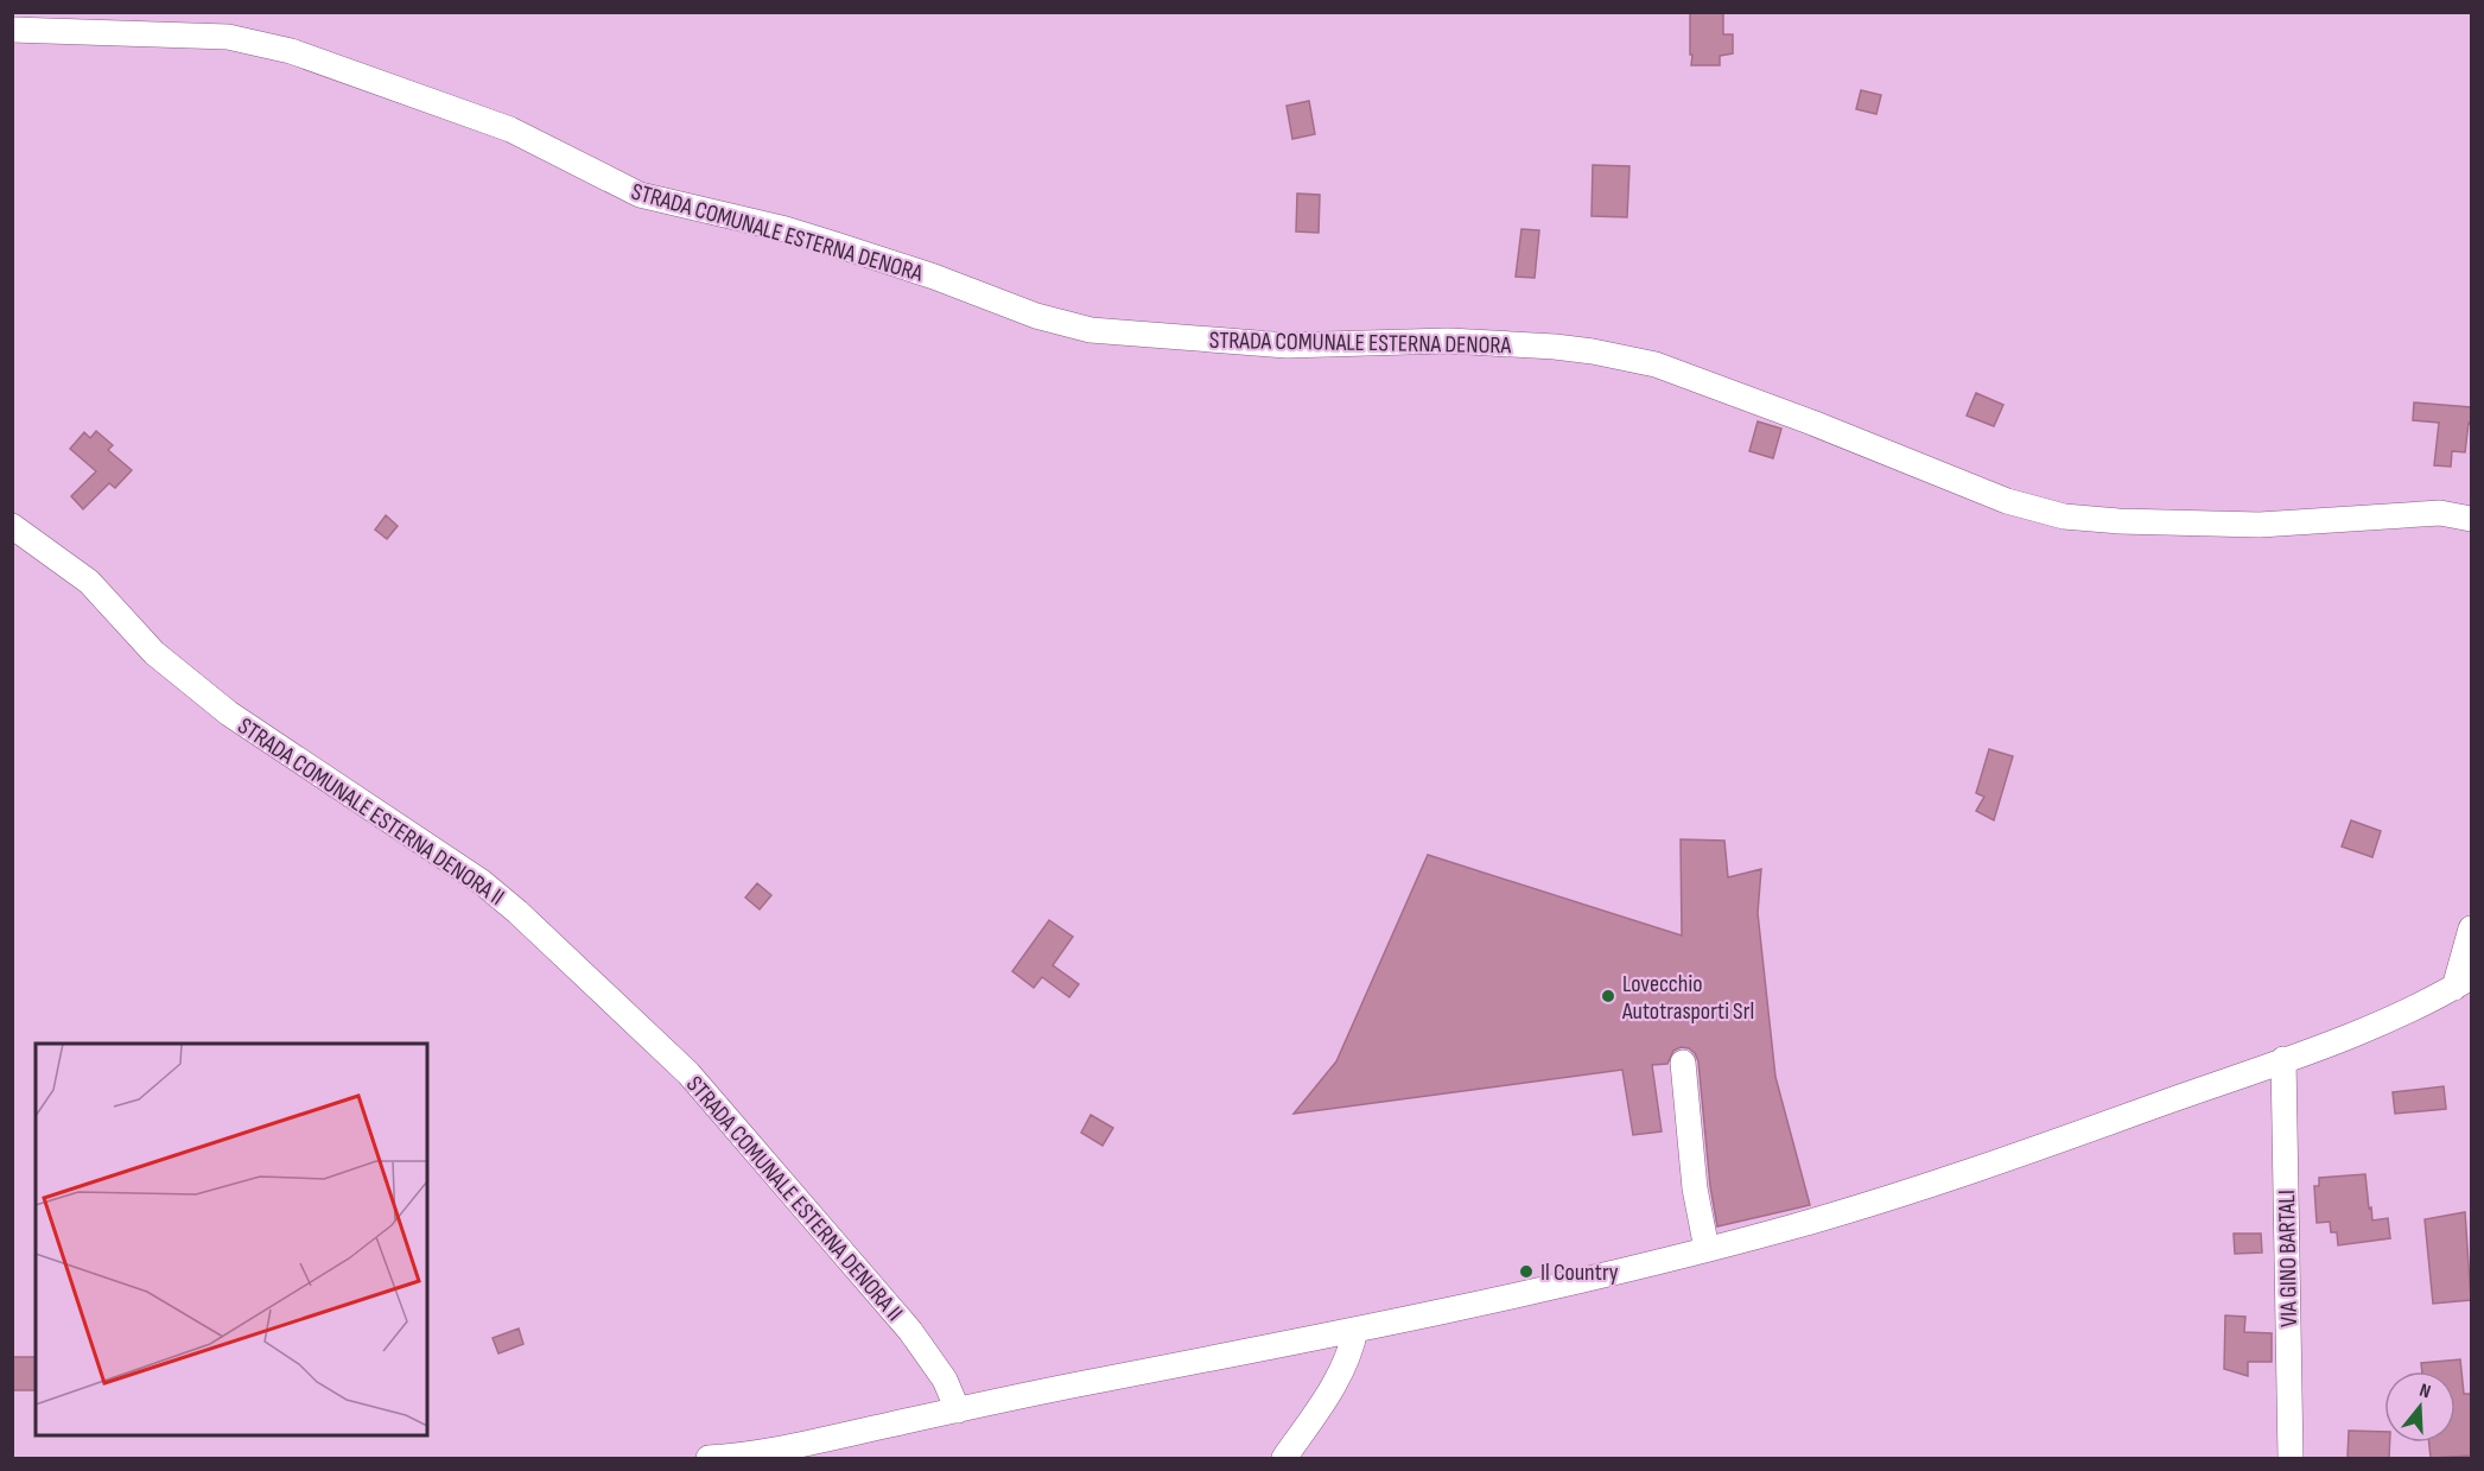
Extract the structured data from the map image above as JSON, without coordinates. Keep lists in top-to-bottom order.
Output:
{
  "streets": {
    "street": ["STRADA COMUNALE ESTERNA DENORA", "STRADA COMUNALE ESTERNA DENORA II", "VIA GINO BARTALI"]
  },
  "places": ["Lovecchio Autotrasporti Srl", "Il Country"],
  "north": "top"
}
